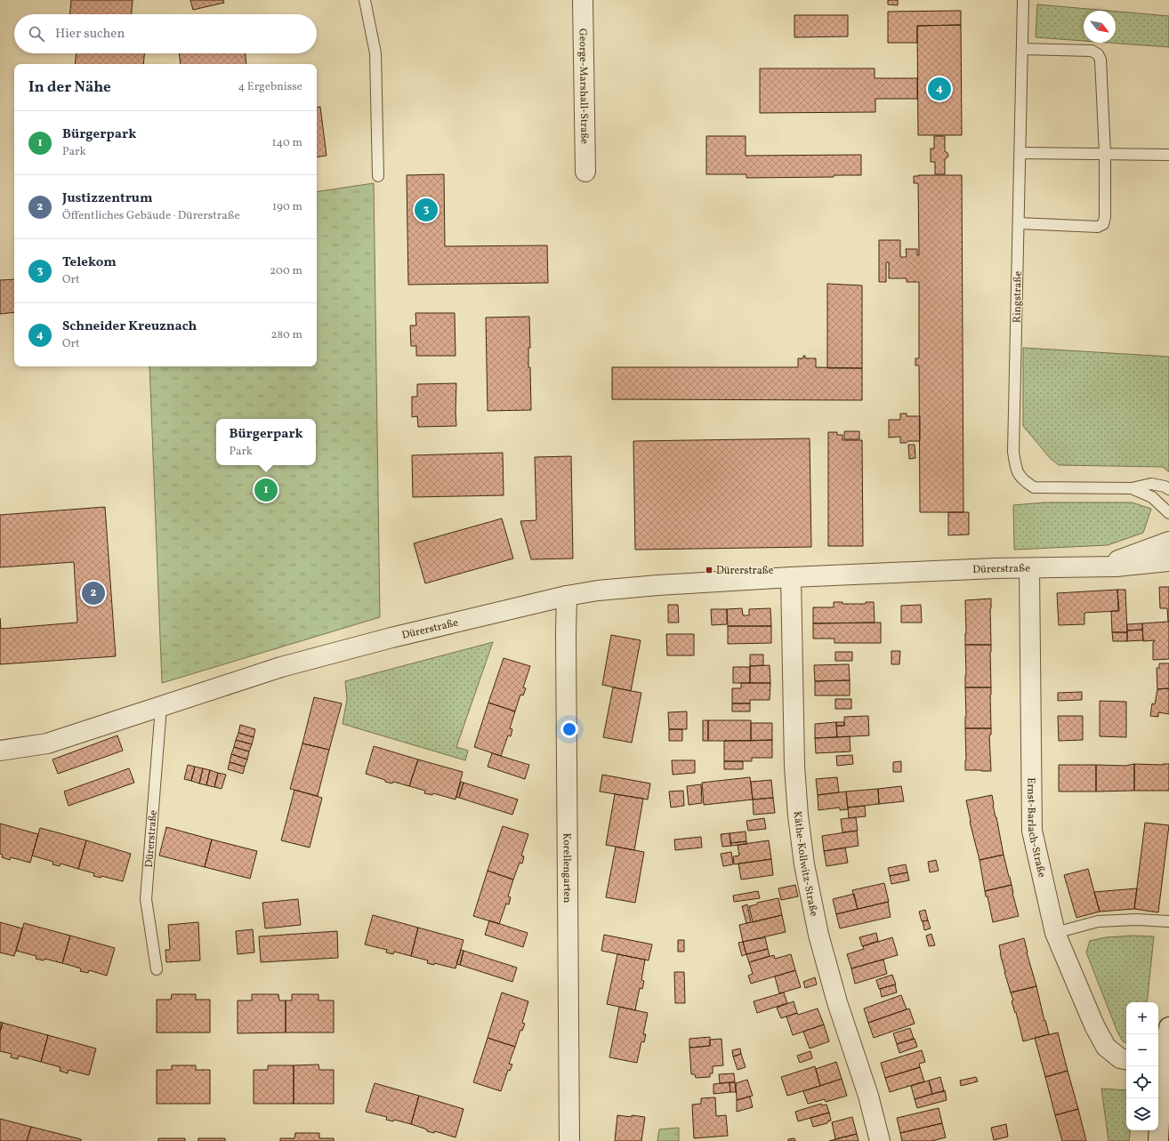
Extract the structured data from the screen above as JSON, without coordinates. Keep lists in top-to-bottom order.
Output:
{
  "streets": {
    "street": [
      "George-Marshall-Straße",
      "Dürerstraße",
      "Ernst-Barlach-Straße",
      "Käthe-Kollwitz-Straße",
      "Korellengarten"
    ],
    "lane": ["Ringstraße"]
  },
  "crossings": [
    ["Dürerstraße", "Ernst-Barlach-Straße"],
    ["Dürerstraße", "Käthe-Kollwitz-Straße"],
    ["Dürerstraße", "Korellengarten"]
  ],
  "places": {
    "transit": ["Dürerstraße"]
  },
  "north": "bottom right",
  "page": {
    "search": "Hier suchen",
    "heading": ["In der Nähe", "4 Ergebnisse"],
    "pins": [
      "4",
      "3",
      "1",
      "2"
    ],
    "list": [
      {
        "mark": "1",
        "name": "Bürgerpark",
        "note": "Park",
        "value": "140 m"
      },
      {
        "mark": "2",
        "name": "Justizzentrum",
        "note": "Öffentliches Gebäude · Dürerstraße",
        "value": "190 m"
      },
      {
        "mark": "3",
        "name": "Telekom",
        "note": "Ort",
        "value": "200 m"
      },
      {
        "mark": "4",
        "name": "Schneider Kreuznach",
        "note": "Ort",
        "value": "280 m"
      }
    ],
    "popup": ["Bürgerpark", "Park"],
    "map_buttons": ["+", "−"]
  }
}
